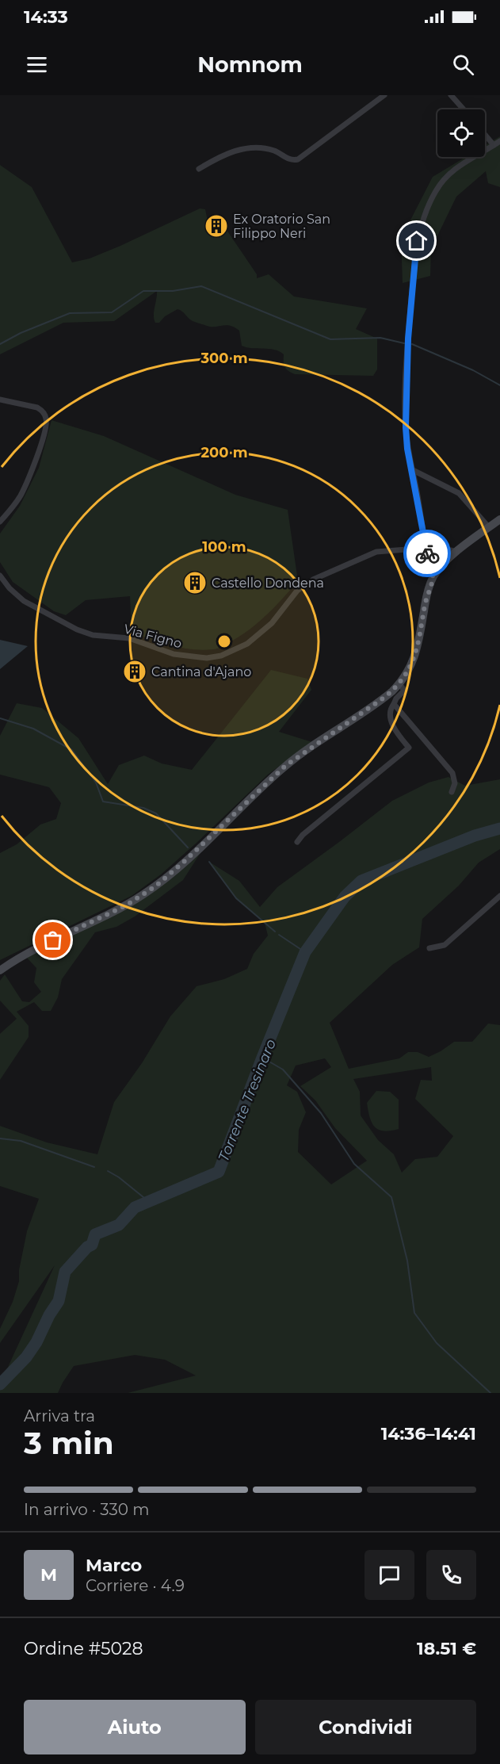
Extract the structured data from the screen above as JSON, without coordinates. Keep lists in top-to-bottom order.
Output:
{
  "streets": {
    "street": ["Via Figno"]
  },
  "water": ["Torrente Tresinaro"],
  "places": {
    "building": ["Ex Oratorio San Filippo Neri", "Castello Dondena", "Cantina d'Ajano"]
  },
  "page": {
    "status": "14:33",
    "header": "Nomnom",
    "heading": ["3 min", "Arriva tra", "14:36–14:41"],
    "panel": [
      "Marco",
      "Corriere · 4.9",
      "Ordine #5028",
      "18.51 €"
    ],
    "bar": "In arrivo · 330 m",
    "round": "M",
    "buttons": ["Aiuto", "Condividi"]
  },
  "rings": ["300 m", "200 m", "100 m"]
}
